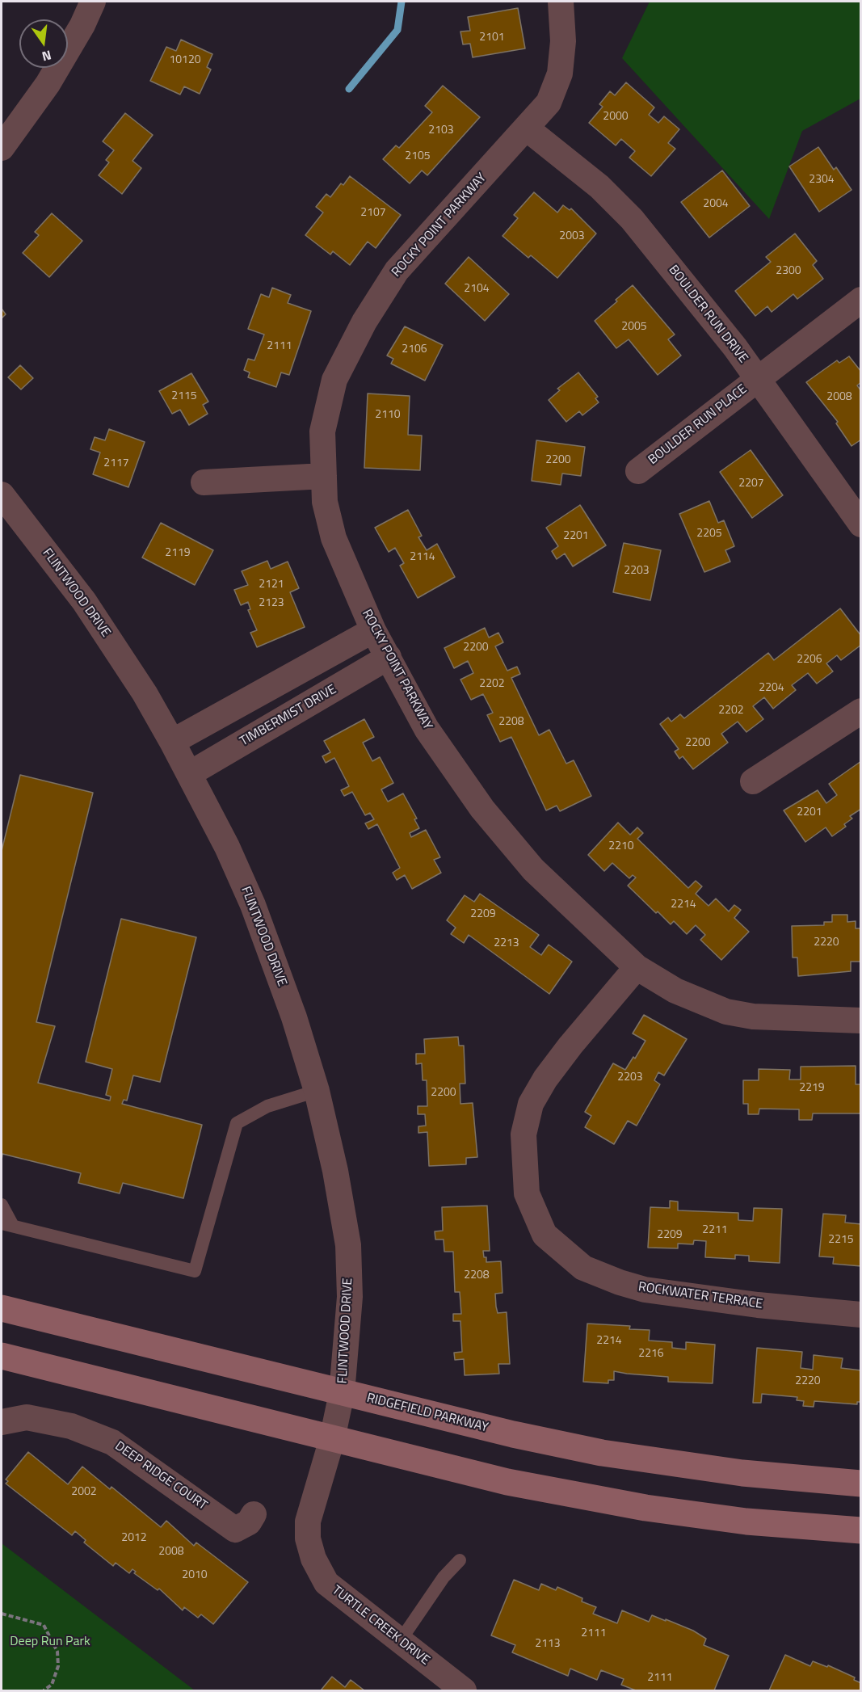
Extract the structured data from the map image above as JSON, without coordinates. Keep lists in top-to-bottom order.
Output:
{
  "streets": {
    "main road": ["RIDGEFIELD PARKWAY"],
    "street": [
      "ROCKY POINT PARKWAY",
      "BOULDER RUN DRIVE",
      "BOULDER RUN PLACE",
      "FLINTWOOD DRIVE",
      "TIMBERMIST DRIVE",
      "ROCKWATER TERRACE",
      "DEEP RIDGE COURT",
      "TURTLE CREEK DRIVE"
    ]
  },
  "crossings": [
    ["ROCKY POINT PARKWAY", "BOULDER RUN DRIVE"],
    ["ROCKY POINT PARKWAY", "TIMBERMIST DRIVE"],
    ["ROCKY POINT PARKWAY", "ROCKWATER TERRACE"],
    ["BOULDER RUN DRIVE", "BOULDER RUN PLACE"],
    ["FLINTWOOD DRIVE", "TIMBERMIST DRIVE"],
    ["FLINTWOOD DRIVE", "RIDGEFIELD PARKWAY"],
    ["FLINTWOOD DRIVE", "TURTLE CREEK DRIVE"]
  ],
  "parks": ["Deep Run Park"],
  "house_numbers": [
    "2101",
    "10120",
    "2000",
    "2103",
    "2105",
    "2304",
    "2004",
    "2107",
    "2003",
    "2300",
    "2104",
    "2005",
    "2111",
    "2106",
    "2115",
    "2008",
    "2110",
    "2200",
    "2117",
    "2207",
    "2205",
    "2201",
    "2119",
    "2114",
    "2203",
    "2121",
    "2123",
    "2200",
    "2206",
    "2202",
    "2204",
    "2202",
    "2208",
    "2200",
    "2201",
    "2210",
    "2214",
    "2209",
    "2220",
    "2213",
    "2203",
    "2219",
    "2200",
    "2211",
    "2209",
    "2215",
    "2208",
    "2214",
    "2216",
    "2220",
    "2002",
    "2012",
    "2008",
    "2010",
    "2111",
    "2113",
    "2111"
  ],
  "north": "bottom"
}
